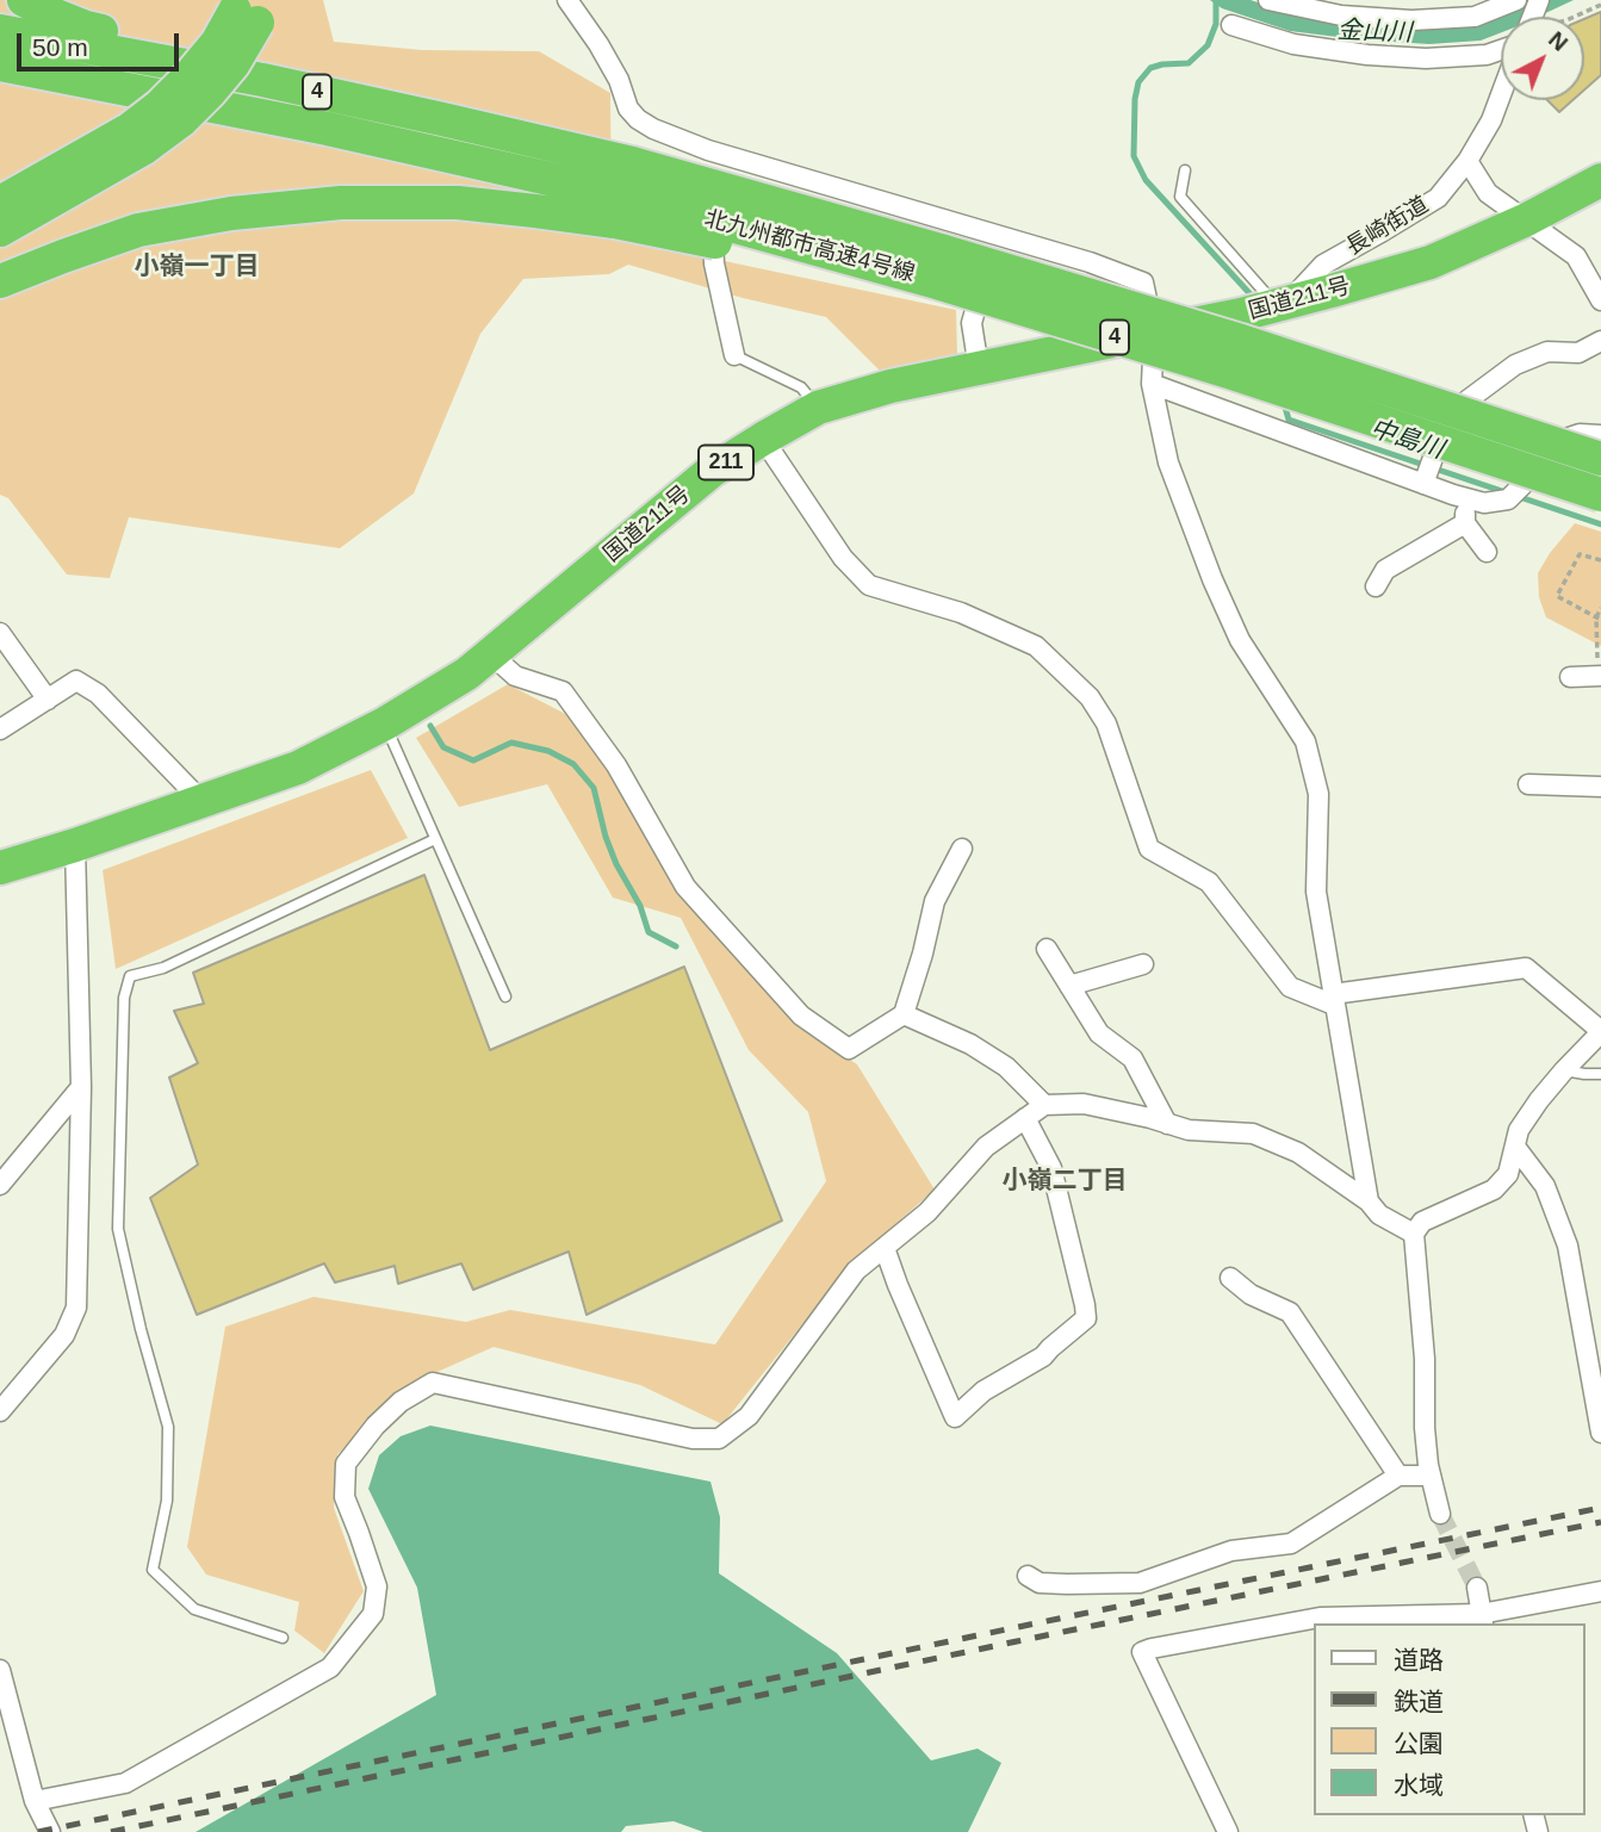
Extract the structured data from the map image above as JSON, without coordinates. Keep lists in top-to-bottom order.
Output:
{
  "streets": {
    "highway": [
      "4",
      "北九州都市高速4号線",
      "国道211号",
      "211"
    ],
    "street": ["長崎街道"]
  },
  "crossings": [
    ["長崎街道", "国道211号"]
  ],
  "districts": ["小嶺一丁目", "小嶺二丁目"],
  "water": ["金山川", "中島川"],
  "legend": [
    "道路",
    "鉄道",
    "公園",
    "水域"
  ],
  "scale_bar": "50 m",
  "north": "top right"
}
